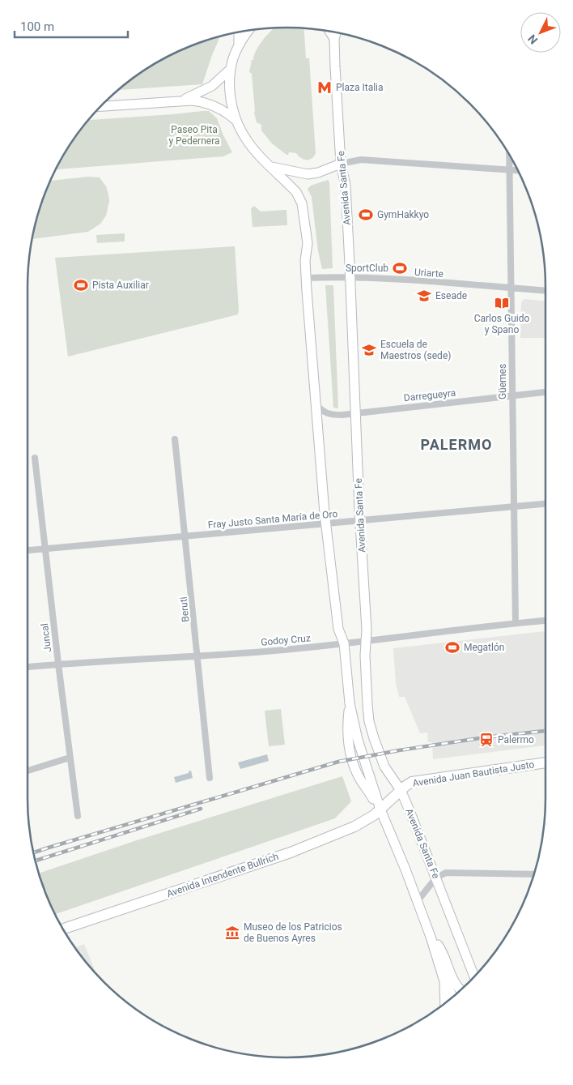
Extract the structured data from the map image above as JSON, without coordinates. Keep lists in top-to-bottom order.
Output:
{
  "streets": {
    "main road": ["Avenida Santa Fe", "Avenida Juan Bautista Justo", "Avenida Intendente Bullrich"],
    "street": [
      "Uriarte",
      "Güemes",
      "Darregueyra",
      "Fray Justo Santa María de Oro",
      "Beruti",
      "Juncal",
      "Godoy Cruz"
    ]
  },
  "crossings": [
    ["Avenida Santa Fe", "Uriarte"],
    ["Avenida Santa Fe", "Darregueyra"],
    ["Avenida Santa Fe", "Fray Justo Santa María de Oro"],
    ["Avenida Santa Fe", "Godoy Cruz"],
    ["Avenida Santa Fe", "Avenida Juan Bautista Justo"],
    ["Uriarte", "Güemes"],
    ["Güemes", "Darregueyra"],
    ["Güemes", "Fray Justo Santa María de Oro"],
    ["Güemes", "Godoy Cruz"],
    ["Fray Justo Santa María de Oro", "Beruti"],
    ["Fray Justo Santa María de Oro", "Juncal"],
    ["Beruti", "Godoy Cruz"],
    ["Juncal", "Godoy Cruz"],
    ["Avenida Juan Bautista Justo", "Avenida Intendente Bullrich"]
  ],
  "districts": ["PALERMO"],
  "parks": ["Paseo Pita y Pedernera"],
  "places": {
    "metro station": ["Plaza Italia"],
    "sports": [
      "GymHakkyo",
      "SportClub",
      "Pista Auxiliar",
      "Megatlón"
    ],
    "school or university": ["Eseade", "Escuela de Maestros (sede)"],
    "library": ["Carlos Guido y Spano"],
    "station": ["Palermo"],
    "museum": ["Museo de los Patricios de Buenos Ayres"]
  },
  "scale_bar": "100 m",
  "north": "bottom left"
}
